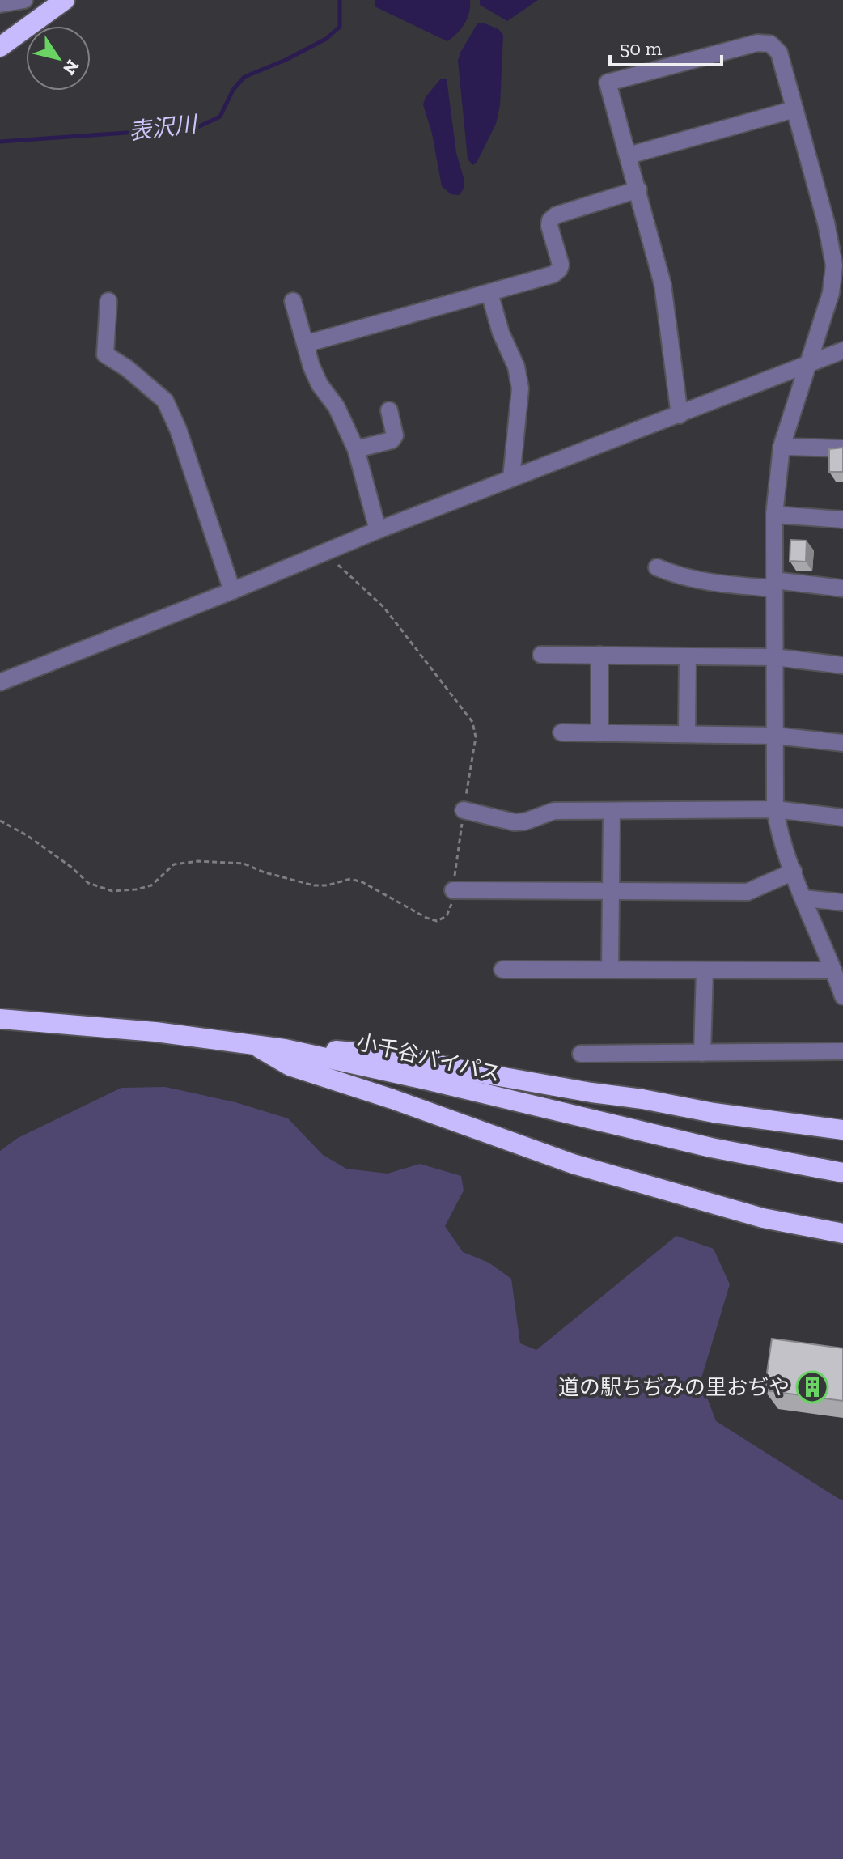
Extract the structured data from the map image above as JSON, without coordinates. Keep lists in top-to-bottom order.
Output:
{
  "streets": {
    "highway": ["小千谷バイパス"]
  },
  "water": ["表沢川"],
  "places": {
    "building": ["道の駅ちぢみの里おぢや"]
  },
  "scale_bar": "50 m",
  "north": "bottom right"
}
